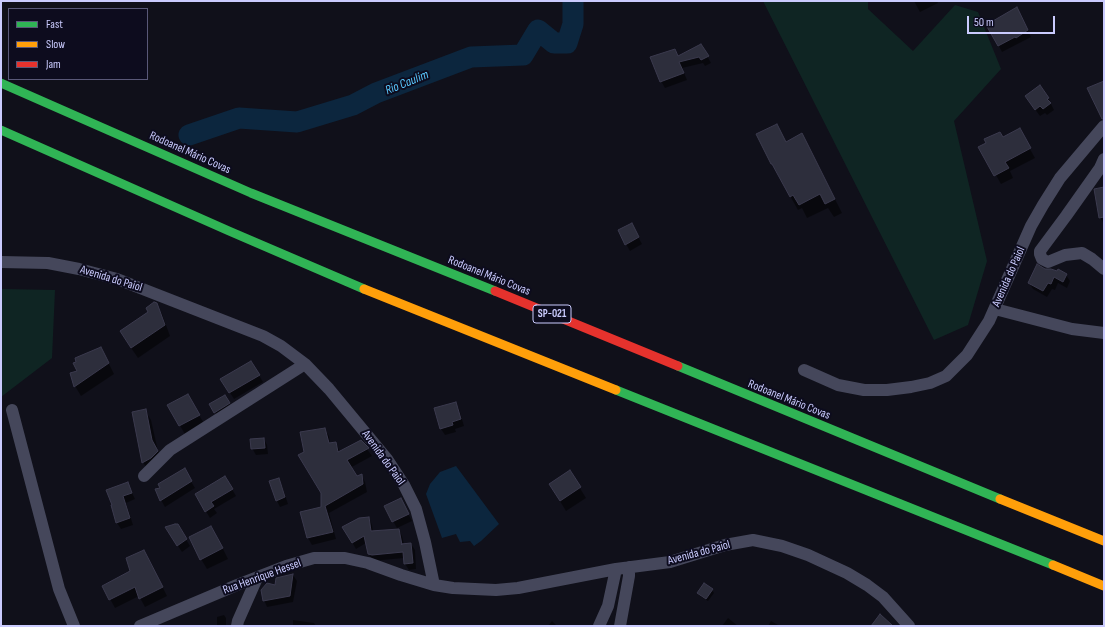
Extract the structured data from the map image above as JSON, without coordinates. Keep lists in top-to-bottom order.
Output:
{
  "streets": {
    "highway": ["Rodoanel Mário Covas", "SP-021"],
    "street": ["Avenida do Paiol", "Rua Henrique Hessel"]
  },
  "crossings": [
    ["Avenida do Paiol", "Rua Henrique Hessel"]
  ],
  "water": ["Rio Caulim"],
  "legend": ["Fast", "Slow", "Jam"],
  "scale_bar": "50 m"
}
